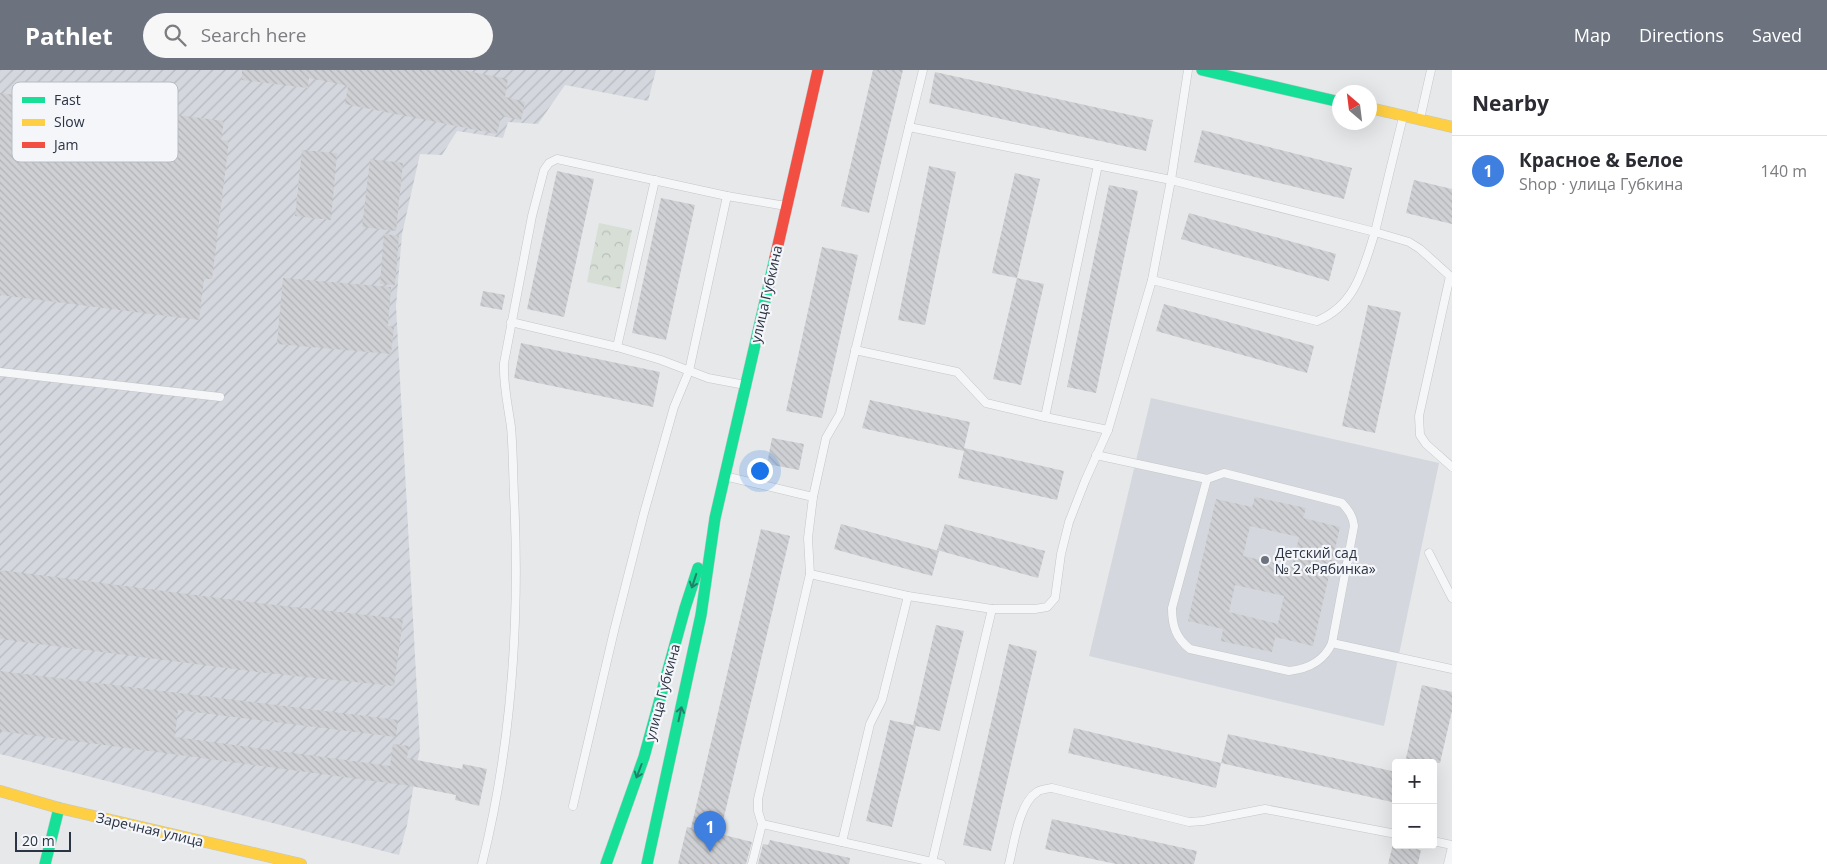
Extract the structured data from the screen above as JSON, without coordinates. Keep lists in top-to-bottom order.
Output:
{
  "streets": {
    "main road": ["улица Губкина", "Заречная улица"]
  },
  "places": ["Детский сад № 2 «Рябинка»"],
  "legend": ["Fast", "Slow", "Jam"],
  "scale_bar": "20 m",
  "north": "top left",
  "page": {
    "header": "Pathlet",
    "search": "Search here",
    "nav": ["Map", "Directions", "Saved"],
    "heading": "Nearby",
    "list": [
      {
        "mark": "1",
        "name": "Красное & Белое",
        "note": "Shop · улица Губкина",
        "value": "140 m"
      }
    ],
    "map_buttons": ["+", "−"],
    "pins": "1",
    "scale": "20 m"
  }
}
